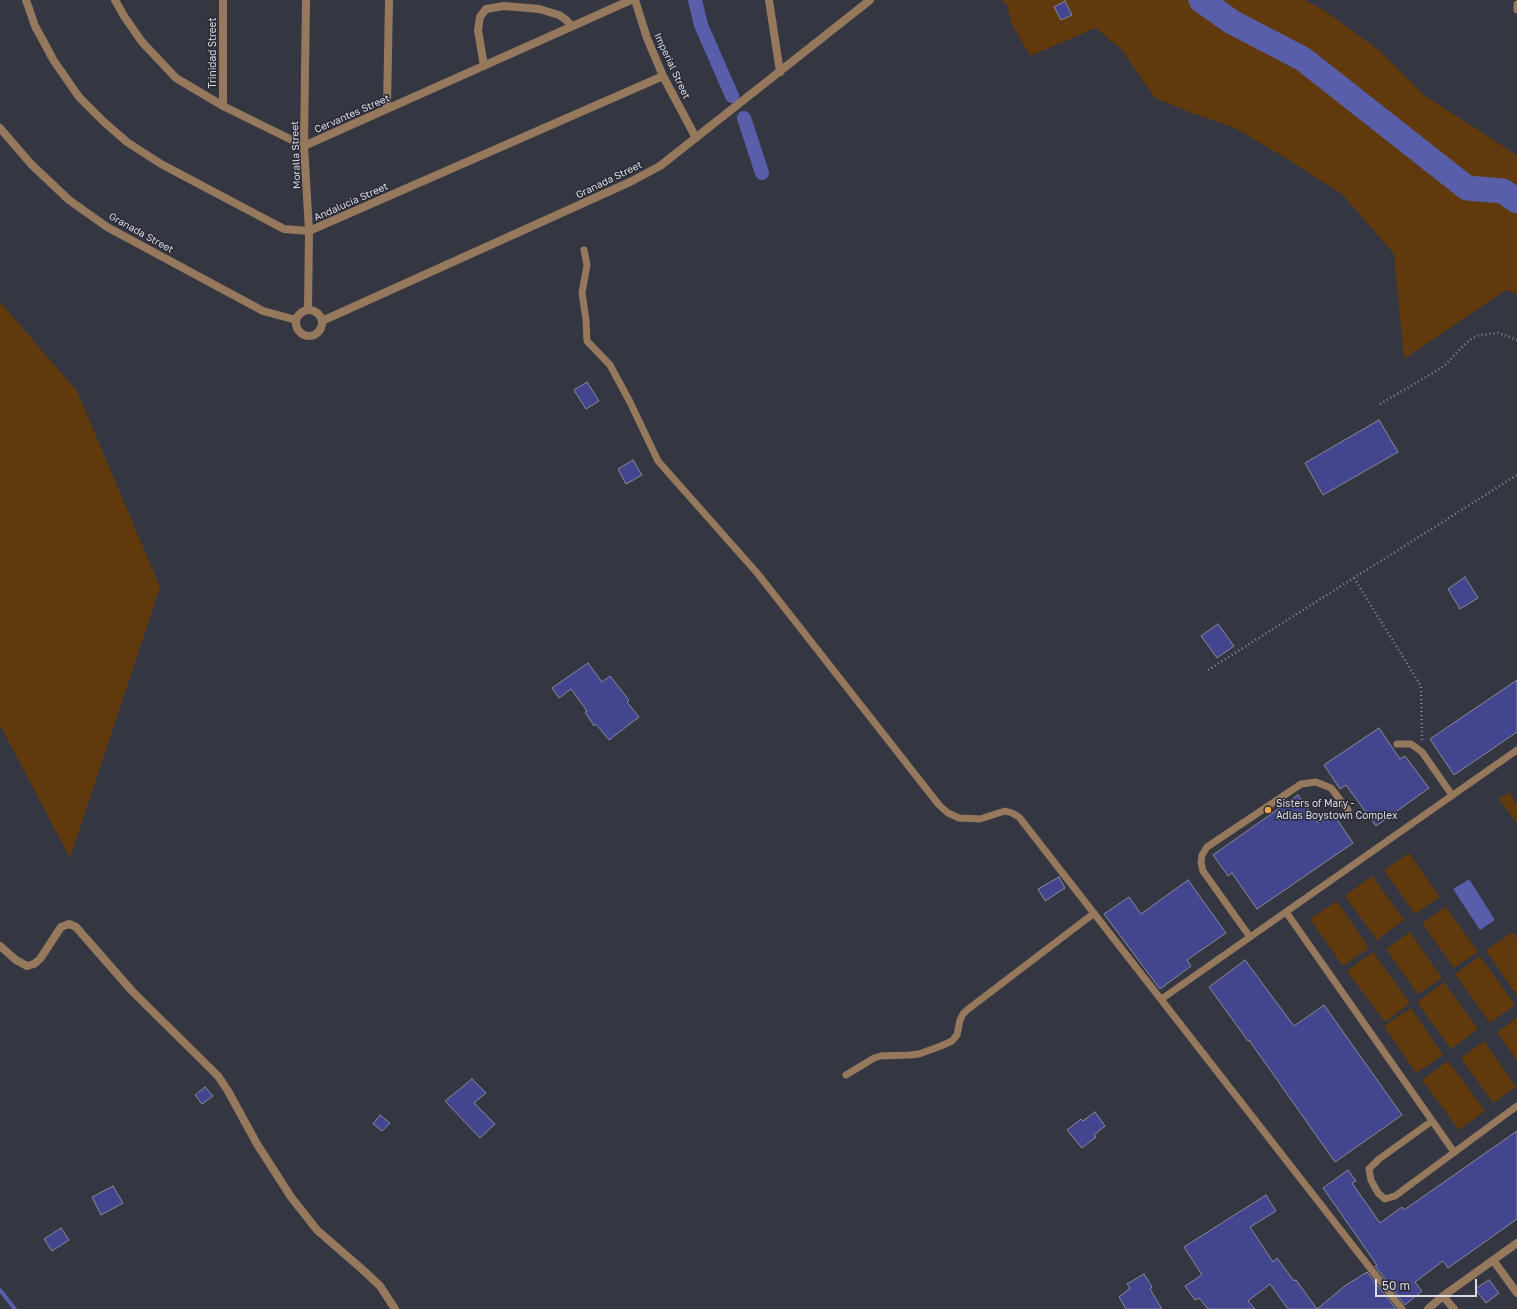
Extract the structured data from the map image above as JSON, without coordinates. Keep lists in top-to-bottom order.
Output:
{
  "streets": {
    "street": [
      "Trinidad Street",
      "Imperial Street",
      "Cervantes Street",
      "Moralla Street",
      "Granada Street",
      "Andalucia Street"
    ]
  },
  "crossings": [
    ["Imperial Street", "Granada Street"],
    ["Imperial Street", "Andalucia Street"],
    ["Cervantes Street", "Moralla Street"],
    ["Moralla Street", "Granada Street"],
    ["Moralla Street", "Andalucia Street"]
  ],
  "places": ["Sisters of Mary - Adlas Boystown Complex"],
  "scale_bar": "50 m"
}
